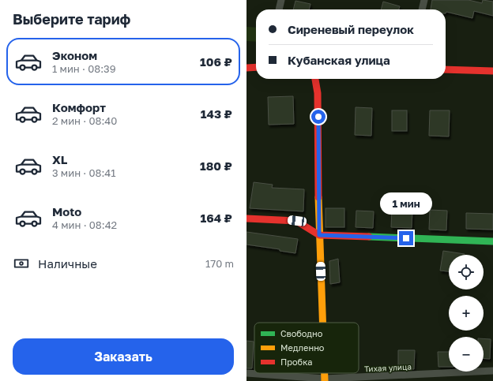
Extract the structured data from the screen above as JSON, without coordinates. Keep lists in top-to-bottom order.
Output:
{
  "streets": {
    "street": ["Тихая улица"]
  },
  "legend": ["Свободно", "Медленно", "Пробка"],
  "page": {
    "heading": "Выберите тариф",
    "banner": ["Сиреневый переулок", "Кубанская улица"],
    "list": [
      {
        "name": "Эконом",
        "note": "1 мин · 08:39",
        "value": "106 ₽"
      },
      {
        "name": "Комфорт",
        "note": "2 мин · 08:40",
        "value": "143 ₽"
      },
      {
        "name": "XL",
        "note": "3 мин · 08:41",
        "value": "180 ₽"
      },
      {
        "name": "Moto",
        "note": "4 мин · 08:42",
        "value": "164 ₽"
      }
    ],
    "bubble": "1 мин",
    "pay": ["Наличные", "170 m"],
    "map_buttons": ["+", "−"],
    "buttons": "Заказать"
  }
}
